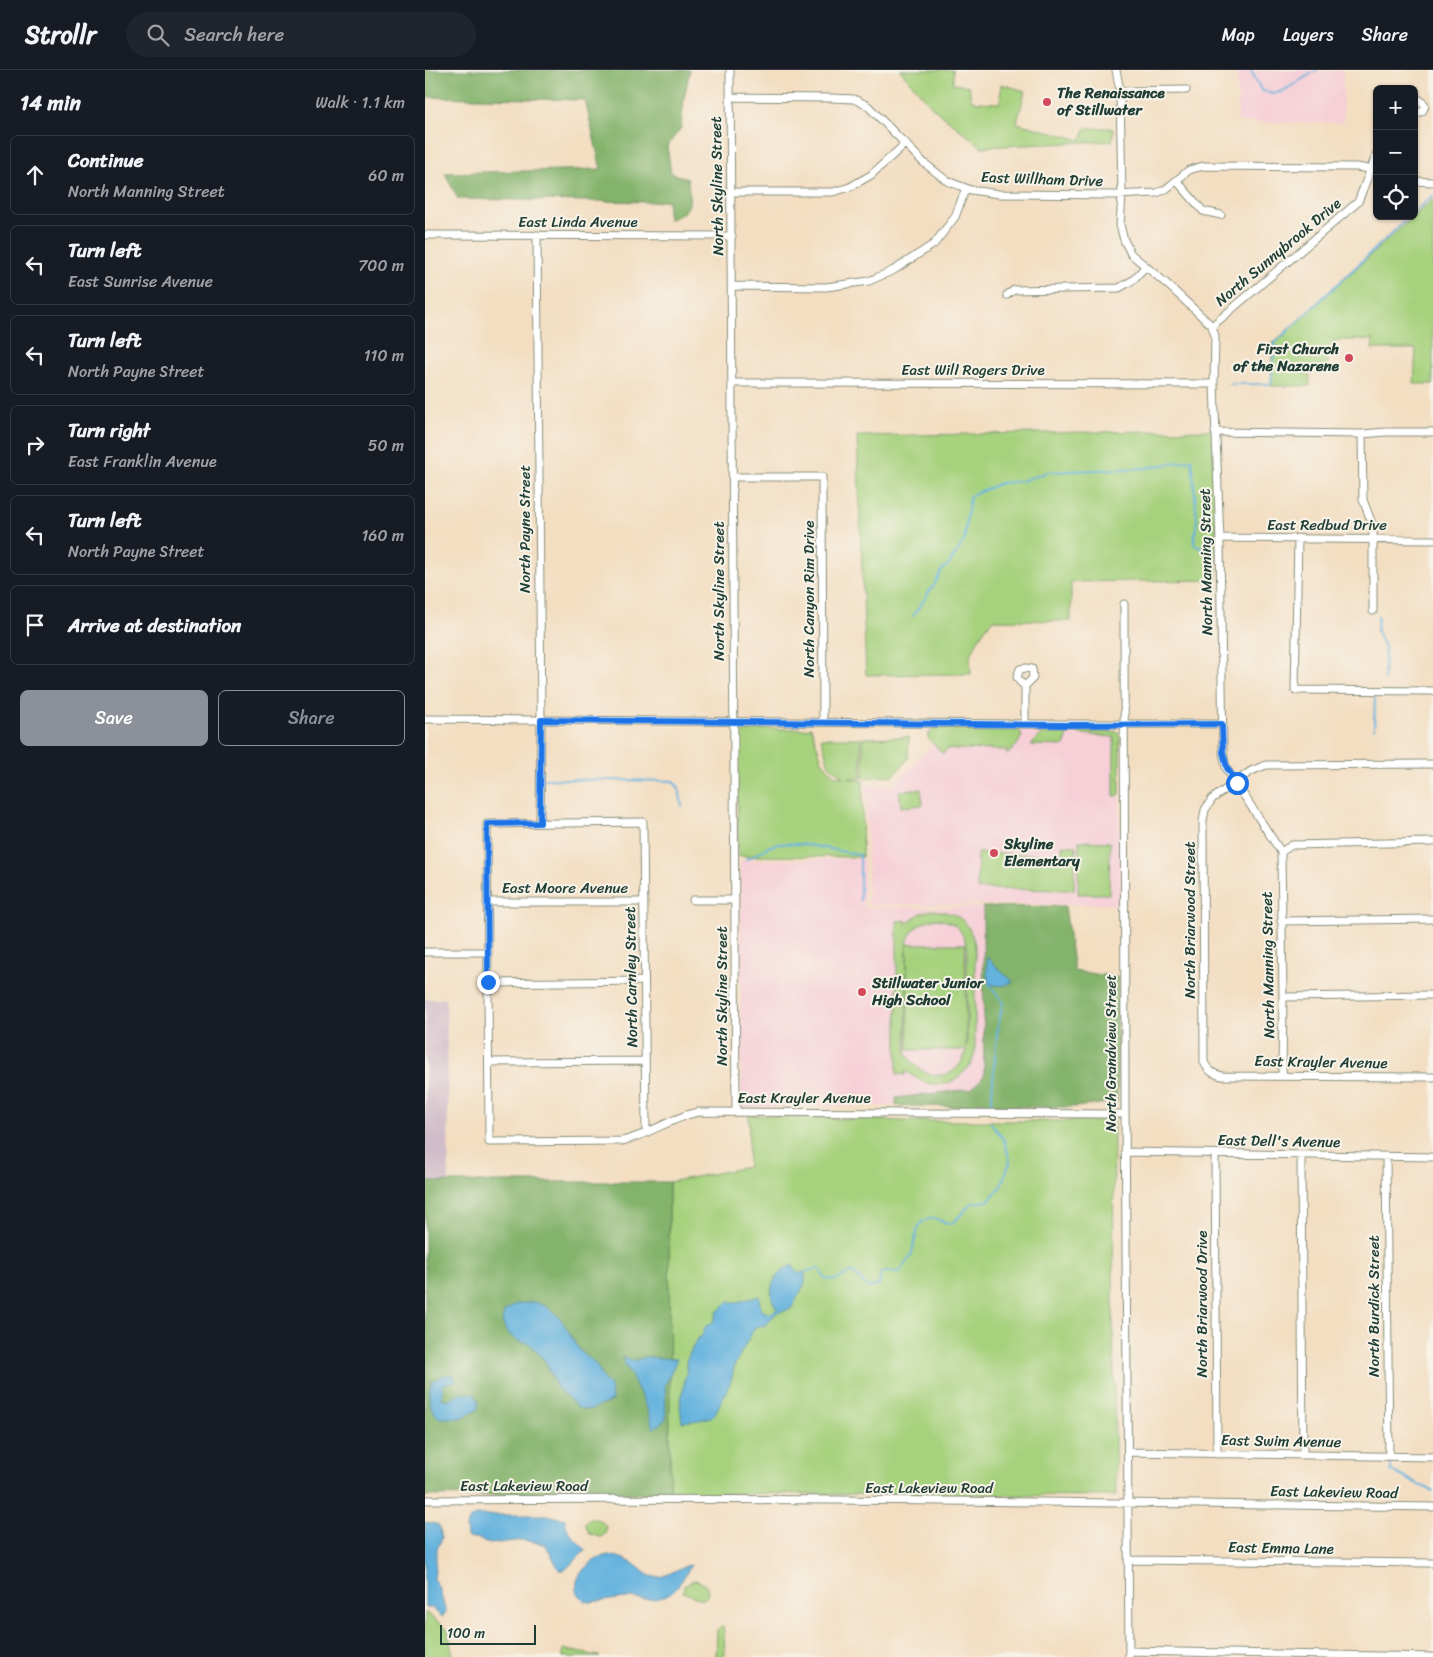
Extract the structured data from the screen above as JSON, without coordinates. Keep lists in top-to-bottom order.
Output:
{
  "streets": {
    "street": [
      "East Willham Drive",
      "North Skyline Street",
      "East Linda Avenue",
      "North Sunnybrook Drive",
      "East Will Rogers Drive",
      "East Redbud Drive",
      "North Payne Street",
      "North Manning Street",
      "North Canyon Rim Drive",
      "East Moore Avenue",
      "North Briarwood Street",
      "North Carnley Street",
      "North Grandview Street",
      "East Krayler Avenue",
      "East Dell's Avenue",
      "North Briarwood Drive",
      "North Burdick Street",
      "East Swim Avenue",
      "East Lakeview Road",
      "East Emma Lane"
    ]
  },
  "crossings": [
    ["East Willham Drive", "North Skyline Street"],
    ["East Willham Drive", "North Sunnybrook Drive"],
    ["North Skyline Street", "East Linda Avenue"],
    ["North Skyline Street", "East Will Rogers Drive"],
    ["North Skyline Street", "North Canyon Rim Drive"],
    ["North Skyline Street", "East Krayler Avenue"],
    ["East Linda Avenue", "North Payne Street"],
    ["North Sunnybrook Drive", "North Manning Street"],
    ["East Will Rogers Drive", "North Manning Street"],
    ["East Redbud Drive", "North Manning Street"],
    ["North Payne Street", "North Carnley Street"],
    ["North Manning Street", "North Briarwood Street"],
    ["North Manning Street", "East Krayler Avenue"],
    ["East Moore Avenue", "North Carnley Street"],
    ["North Briarwood Street", "East Krayler Avenue"],
    ["North Carnley Street", "East Krayler Avenue"],
    ["North Grandview Street", "East Krayler Avenue"],
    ["North Grandview Street", "East Dell's Avenue"],
    ["North Grandview Street", "East Swim Avenue"],
    ["North Grandview Street", "East Lakeview Road"],
    ["North Grandview Street", "East Emma Lane"],
    ["East Dell's Avenue", "North Briarwood Drive"],
    ["East Dell's Avenue", "North Burdick Street"],
    ["North Briarwood Drive", "East Swim Avenue"],
    ["North Burdick Street", "East Swim Avenue"]
  ],
  "places": [
    "The Renaissance of Stillwater",
    "First Church of the Nazarene",
    "Skyline Elementary",
    "Stillwater Junior High School"
  ],
  "scale_bar": "100 m",
  "page": {
    "header": "Strollr",
    "search": "Search here",
    "nav": ["Map", "Layers", "Share"],
    "heading": ["14 min", "Walk · 1.1 km"],
    "map_buttons": ["+", "−"],
    "list": [
      ["Continue", "North Manning Street", "60 m"],
      ["Turn left", "East Sunrise Avenue", "700 m"],
      ["Turn left", "North Payne Street", "110 m"],
      ["Turn right", "East Franklin Avenue", "50 m"],
      ["Turn left", "North Payne Street", "160 m"],
      "Arrive at destination"
    ],
    "buttons": ["Save", "Share"],
    "scale": "100 m"
  }
}
